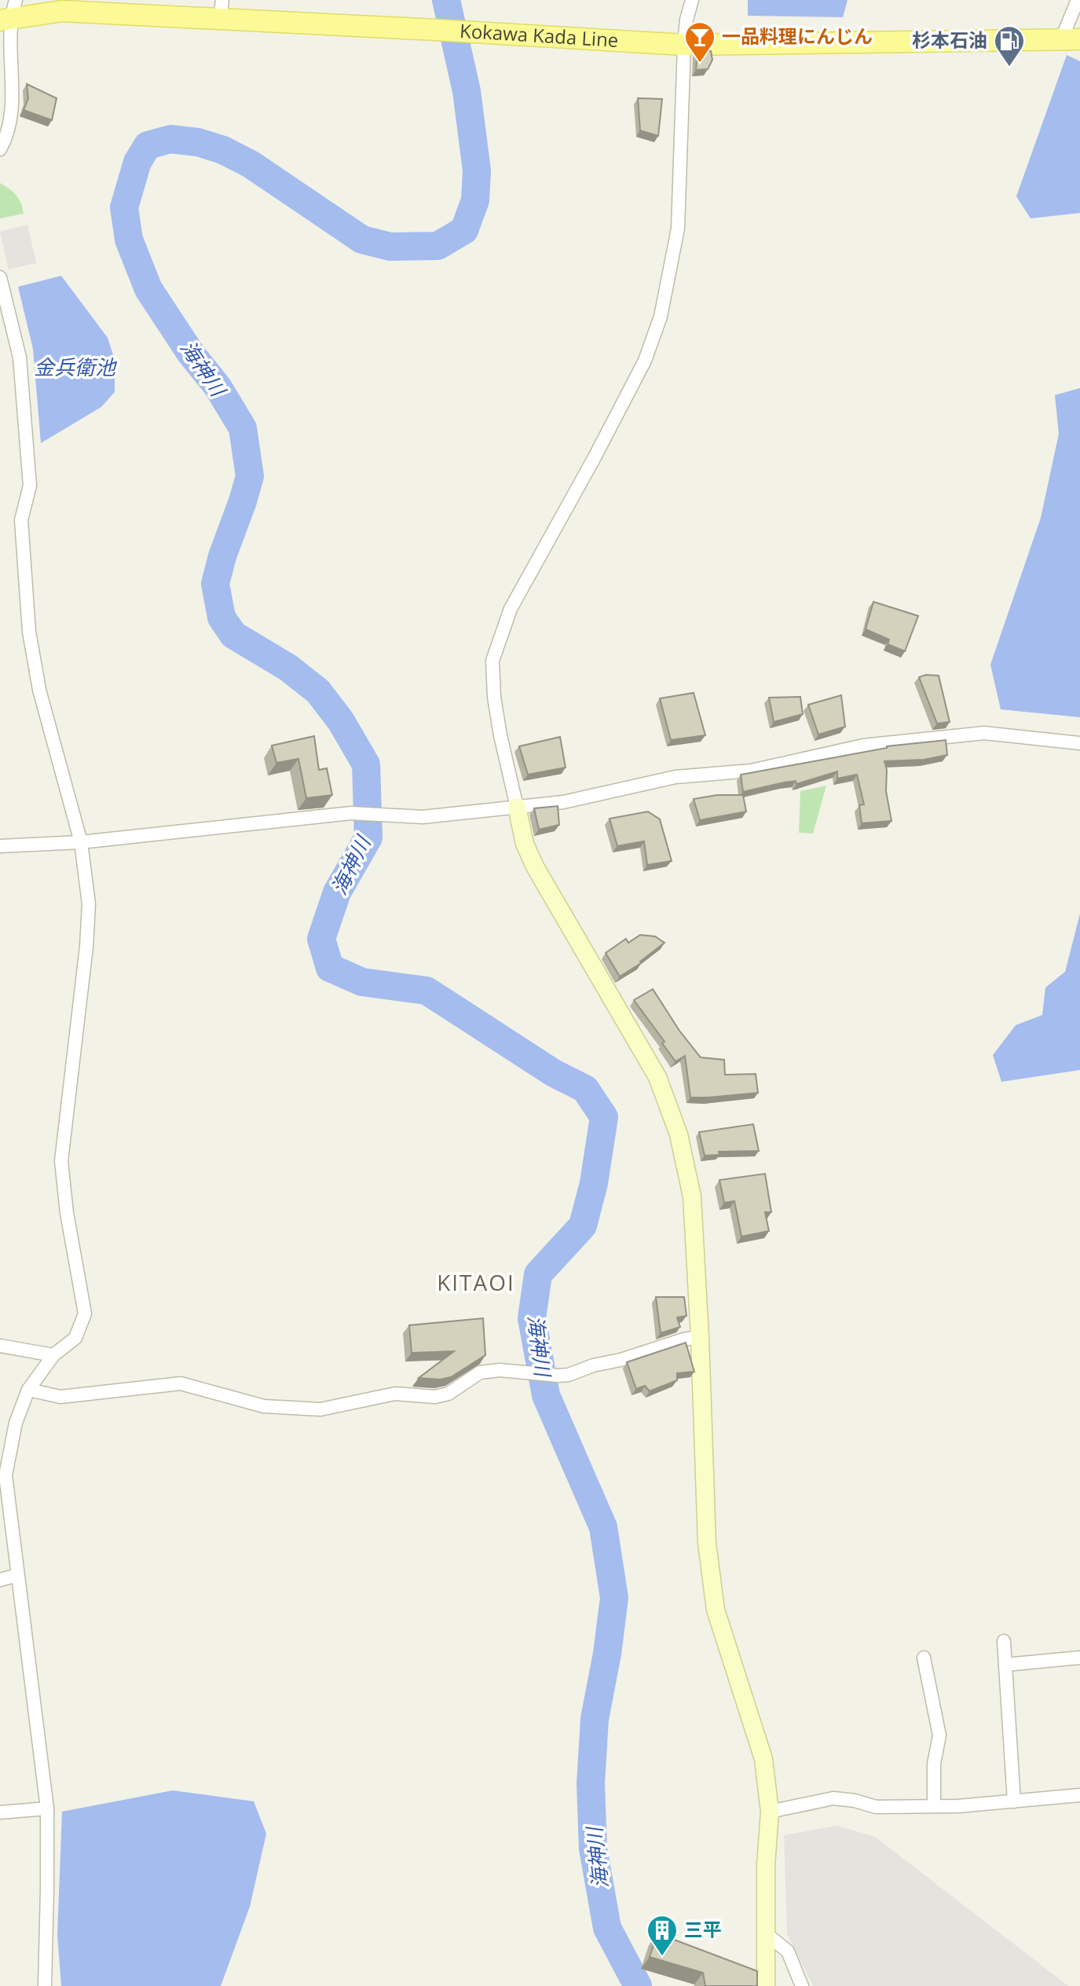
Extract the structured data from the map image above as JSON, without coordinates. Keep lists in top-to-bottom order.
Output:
{
  "streets": {
    "main road": ["Kokawa Kada Line"]
  },
  "districts": ["KITAOI"],
  "water": ["金兵衛池", "海神川"],
  "places": {
    "bar": ["一品料理にんじん"],
    "fuel station": ["杉本石油"],
    "building": ["三平"]
  }
}
